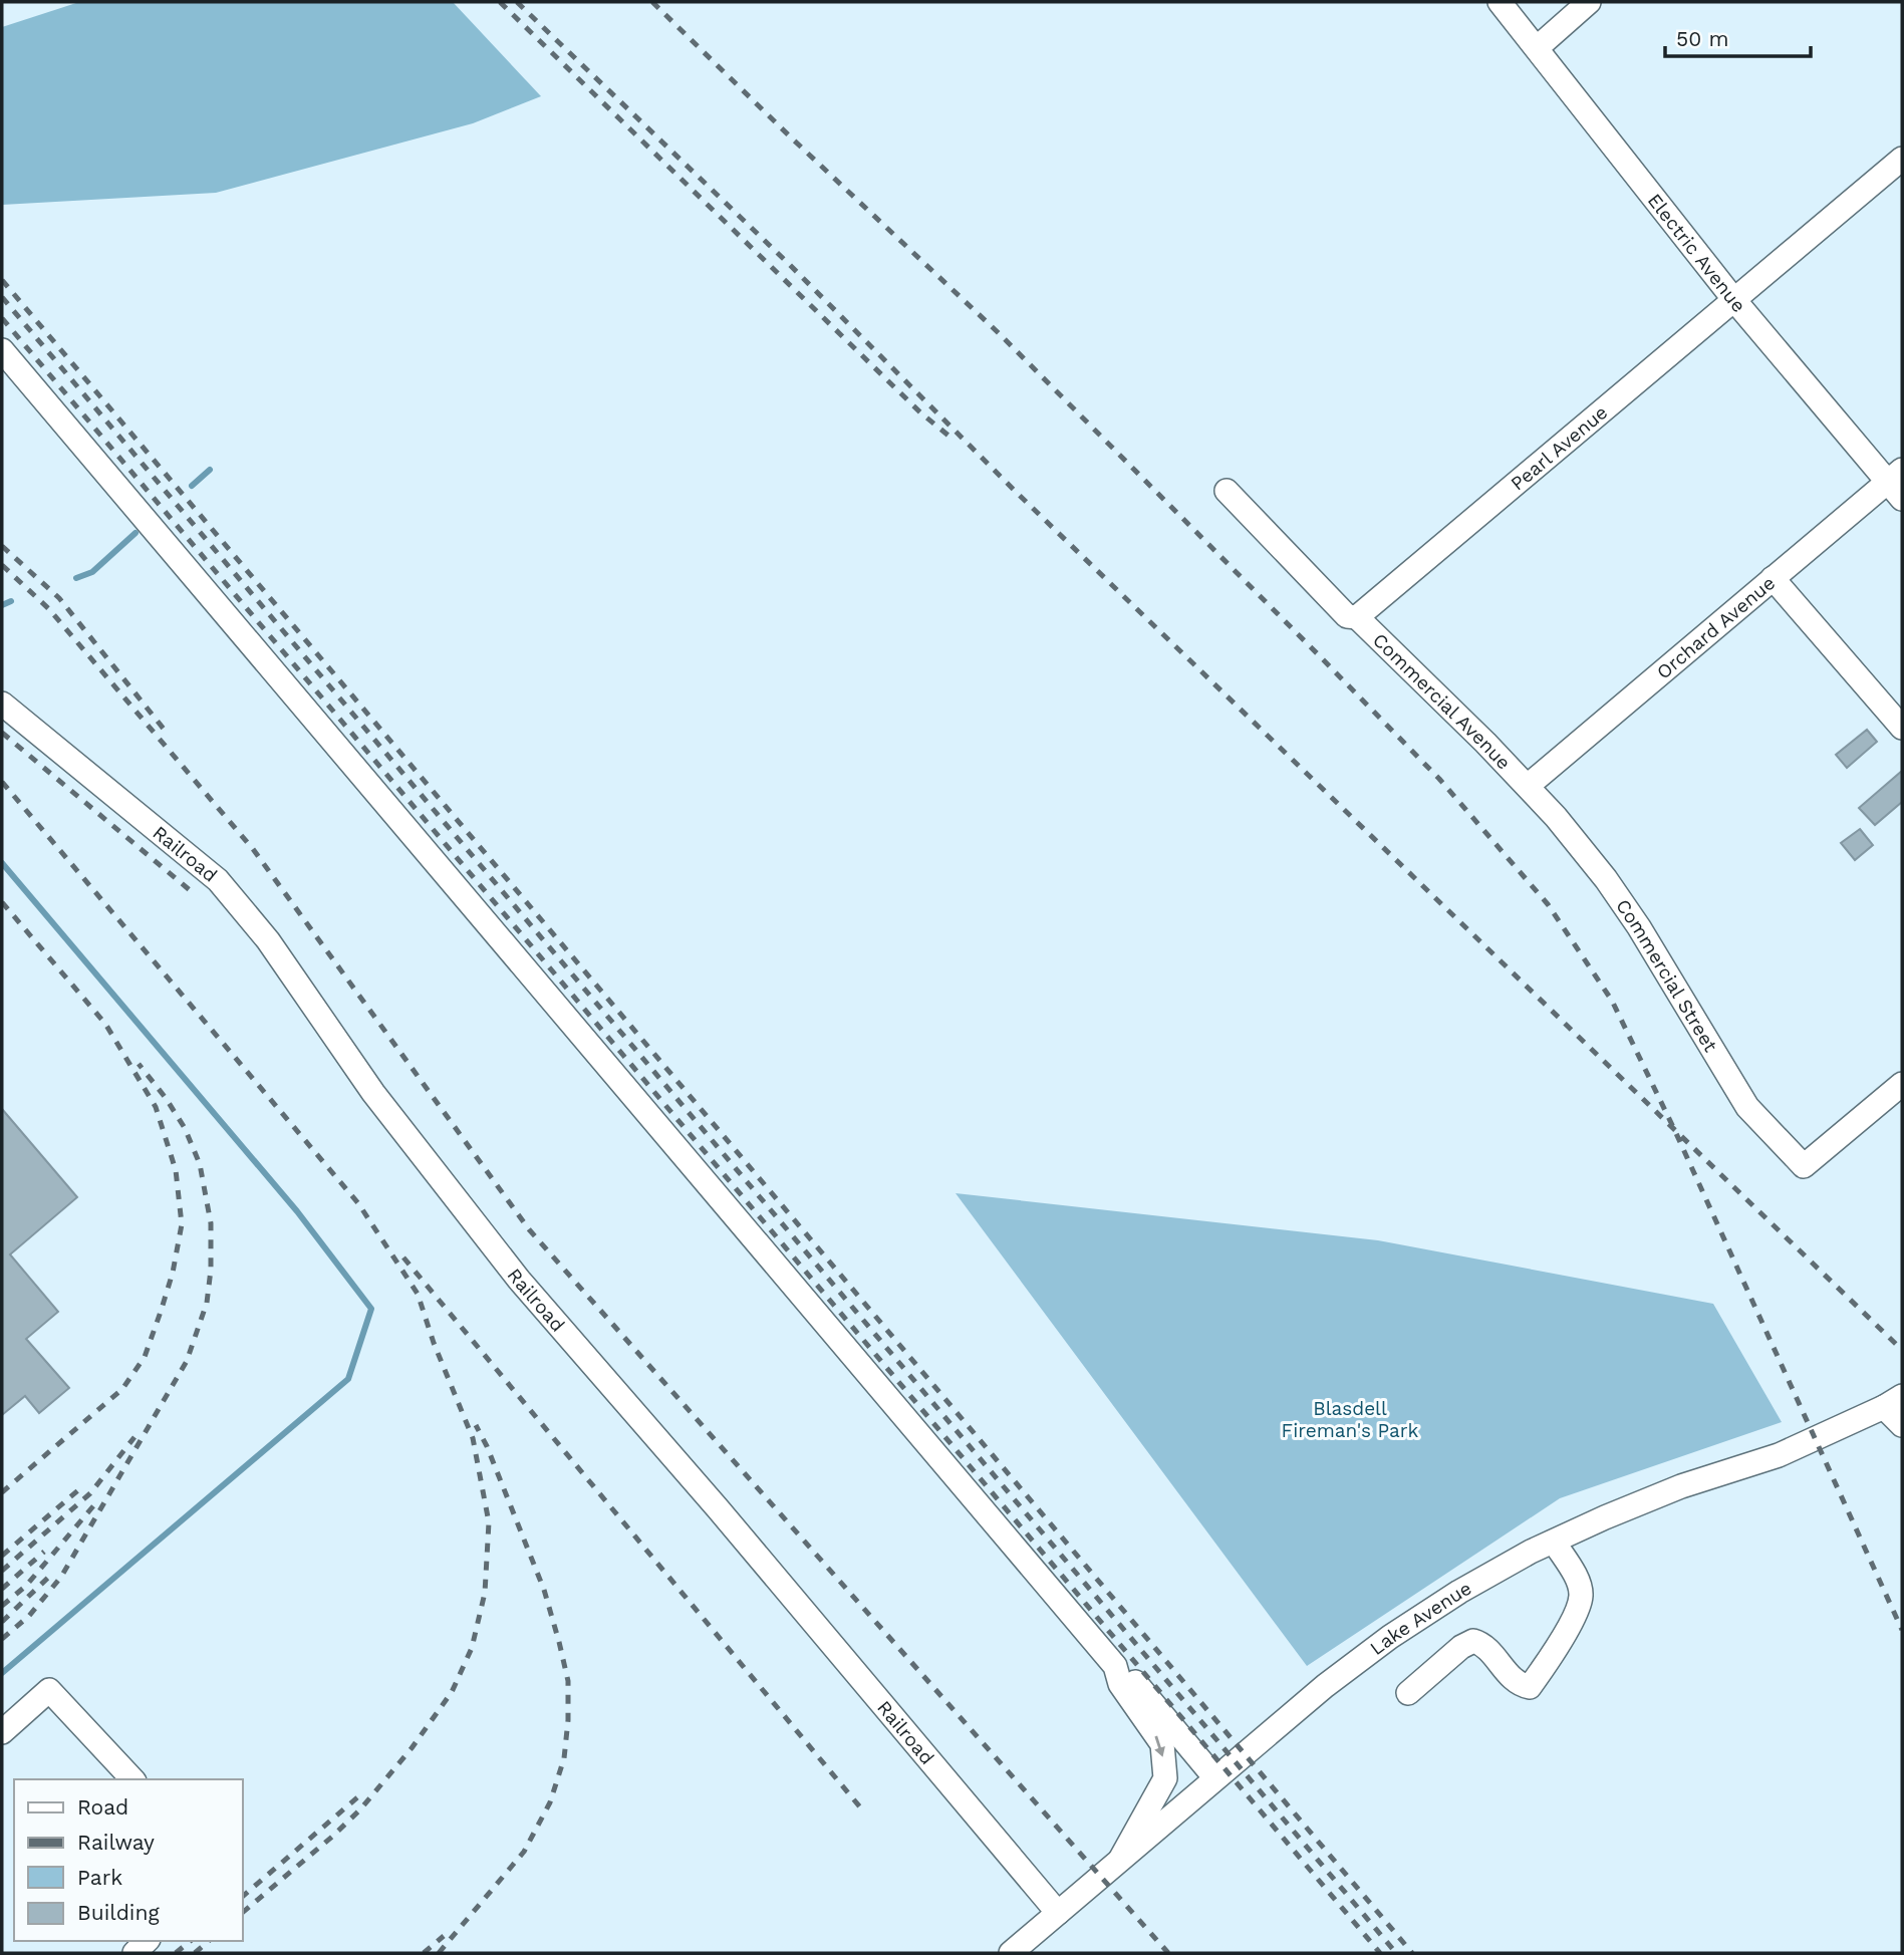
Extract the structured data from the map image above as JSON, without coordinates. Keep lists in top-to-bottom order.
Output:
{
  "streets": {
    "street": [
      "Electric Avenue",
      "Pearl Avenue",
      "Orchard Avenue",
      "Commercial Avenue",
      "Railroad",
      "Commercial Street",
      "Lake Avenue"
    ]
  },
  "crossings": [
    ["Electric Avenue", "Pearl Avenue"],
    ["Electric Avenue", "Orchard Avenue"],
    ["Pearl Avenue", "Commercial Avenue"],
    ["Orchard Avenue", "Commercial Avenue"],
    ["Orchard Avenue", "Commercial Street"],
    ["Commercial Avenue", "Commercial Street"],
    ["Railroad", "Lake Avenue"]
  ],
  "parks": ["Blasdell Fireman's Park"],
  "legend": [
    "Road",
    "Railway",
    "Park",
    "Building"
  ],
  "scale_bar": "50 m"
}
